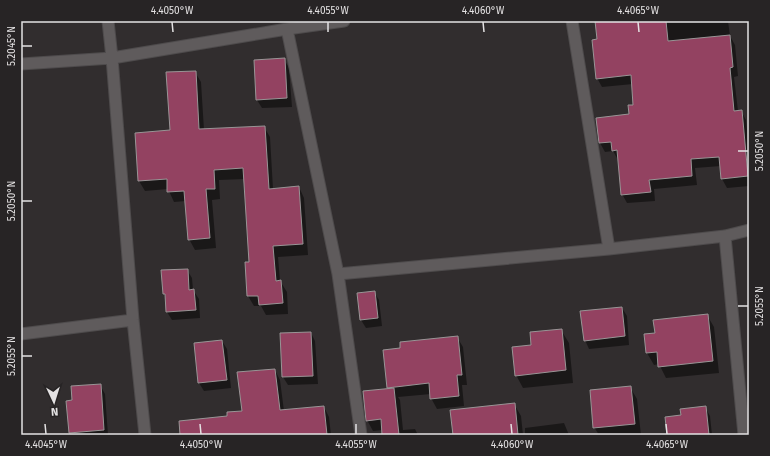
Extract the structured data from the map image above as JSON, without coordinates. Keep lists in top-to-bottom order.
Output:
{
  "north": "bottom",
  "coordinates": [
    "4.4050°W",
    "4.4055°W",
    "4.4060°W",
    "4.4065°W",
    "5.2045°N",
    "5.2050°N",
    "5.2055°N",
    "4.4045°W"
  ]
}
